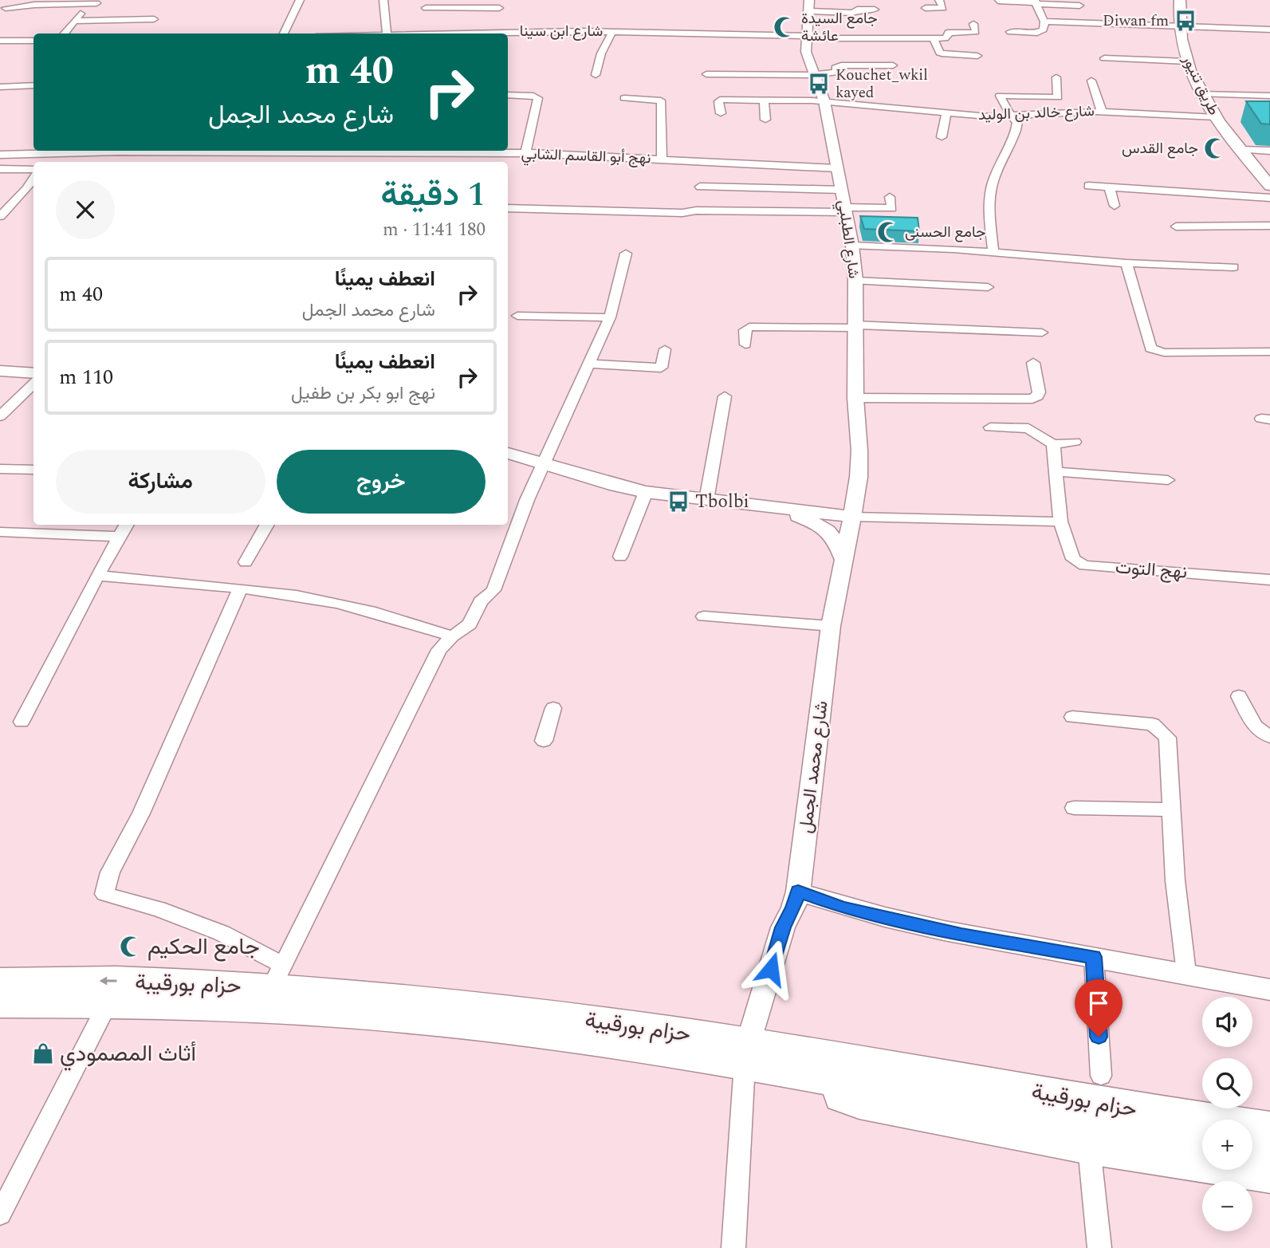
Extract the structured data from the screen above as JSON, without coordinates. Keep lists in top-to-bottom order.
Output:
{
  "streets": {
    "highway": ["حزام بورقيبة"],
    "main road": ["طريق تنيور"],
    "street": [
      "شارع ابن سينا",
      "شارع خالد بن الوليد",
      "نهج أبو القاسم الشابي",
      "شارع الطبلبي",
      "نهج التوت",
      "شارع محمد الجمل"
    ]
  },
  "crossings": [
    ["شارع ابن سينا", "شارع الطبلبي"],
    ["طريق تنيور", "شارع خالد بن الوليد"],
    ["شارع خالد بن الوليد", "شارع الطبلبي"],
    ["نهج أبو القاسم الشابي", "شارع الطبلبي"],
    ["شارع الطبلبي", "شارع محمد الجمل"],
    ["شارع محمد الجمل", "حزام بورقيبة"]
  ],
  "places": {
    "bus stop": ["Diwan fm", "Kouchet_wkil kayed", "Tbolbi"],
    "mosque": [
      "جامع السيدة عائشة",
      "جامع القدس",
      "جامع الحسنى",
      "جامع الحكيم"
    ],
    "shop": ["أثاث المصمودي"]
  },
  "page": {
    "turn": ["40 m", "شارع محمد الجمل"],
    "heading": ["1 دقيقة", "180 m · 11:41"],
    "list": [
      {
        "name": "انعطف يمينًا",
        "note": "شارع محمد الجمل",
        "value": "40 m"
      },
      {
        "name": "انعطف يمينًا",
        "note": "نهج ابو بكر بن طفيل",
        "value": "110 m"
      }
    ],
    "buttons": ["خروج", "مشاركة"],
    "map_buttons": ["+", "−"]
  }
}
